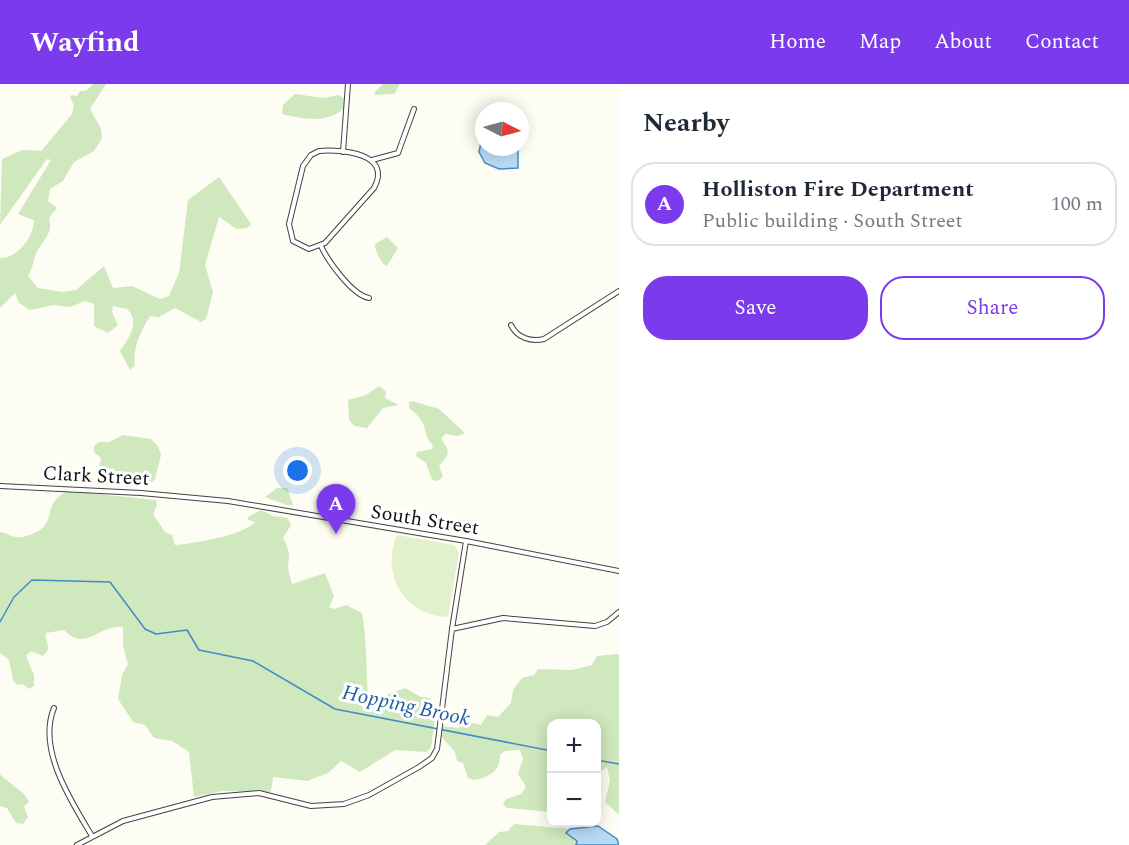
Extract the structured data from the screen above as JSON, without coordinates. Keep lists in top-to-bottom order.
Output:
{
  "streets": {
    "street": ["Clark Street", "South Street"]
  },
  "crossings": [
    ["Clark Street", "South Street"]
  ],
  "water": ["Hopping Brook"],
  "north": "right",
  "page": {
    "header": "Wayfind",
    "nav": [
      "Home",
      "Map",
      "About",
      "Contact"
    ],
    "heading": "Nearby",
    "list": [
      {
        "mark": "A",
        "name": "Holliston Fire Department",
        "note": "Public building · South Street",
        "value": "100 m"
      }
    ],
    "buttons": ["Save", "Share"],
    "pins": "A",
    "map_buttons": ["+", "−"]
  }
}
